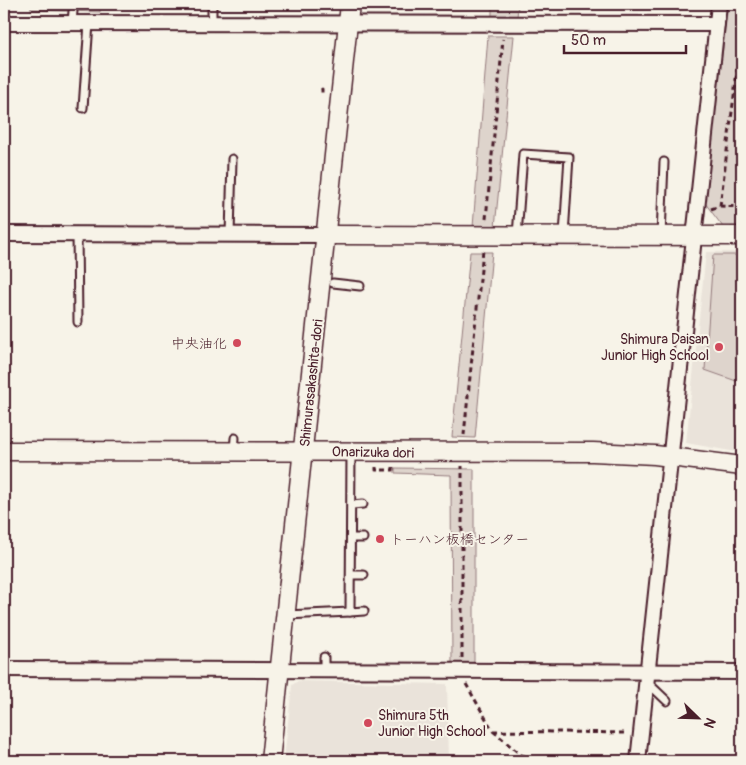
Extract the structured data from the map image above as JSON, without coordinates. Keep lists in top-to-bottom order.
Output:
{
  "streets": {
    "street": ["Shimurasakashita-dori", "Onarizuka dori"]
  },
  "crossings": [
    ["Shimurasakashita-dori", "Onarizuka dori"]
  ],
  "places": [
    "中央油化",
    "Shimura Daisan Junior High School",
    "トーハン板橋センター",
    "Shimura 5th Junior High School"
  ],
  "scale_bar": "50 m",
  "north": "bottom right"
}
